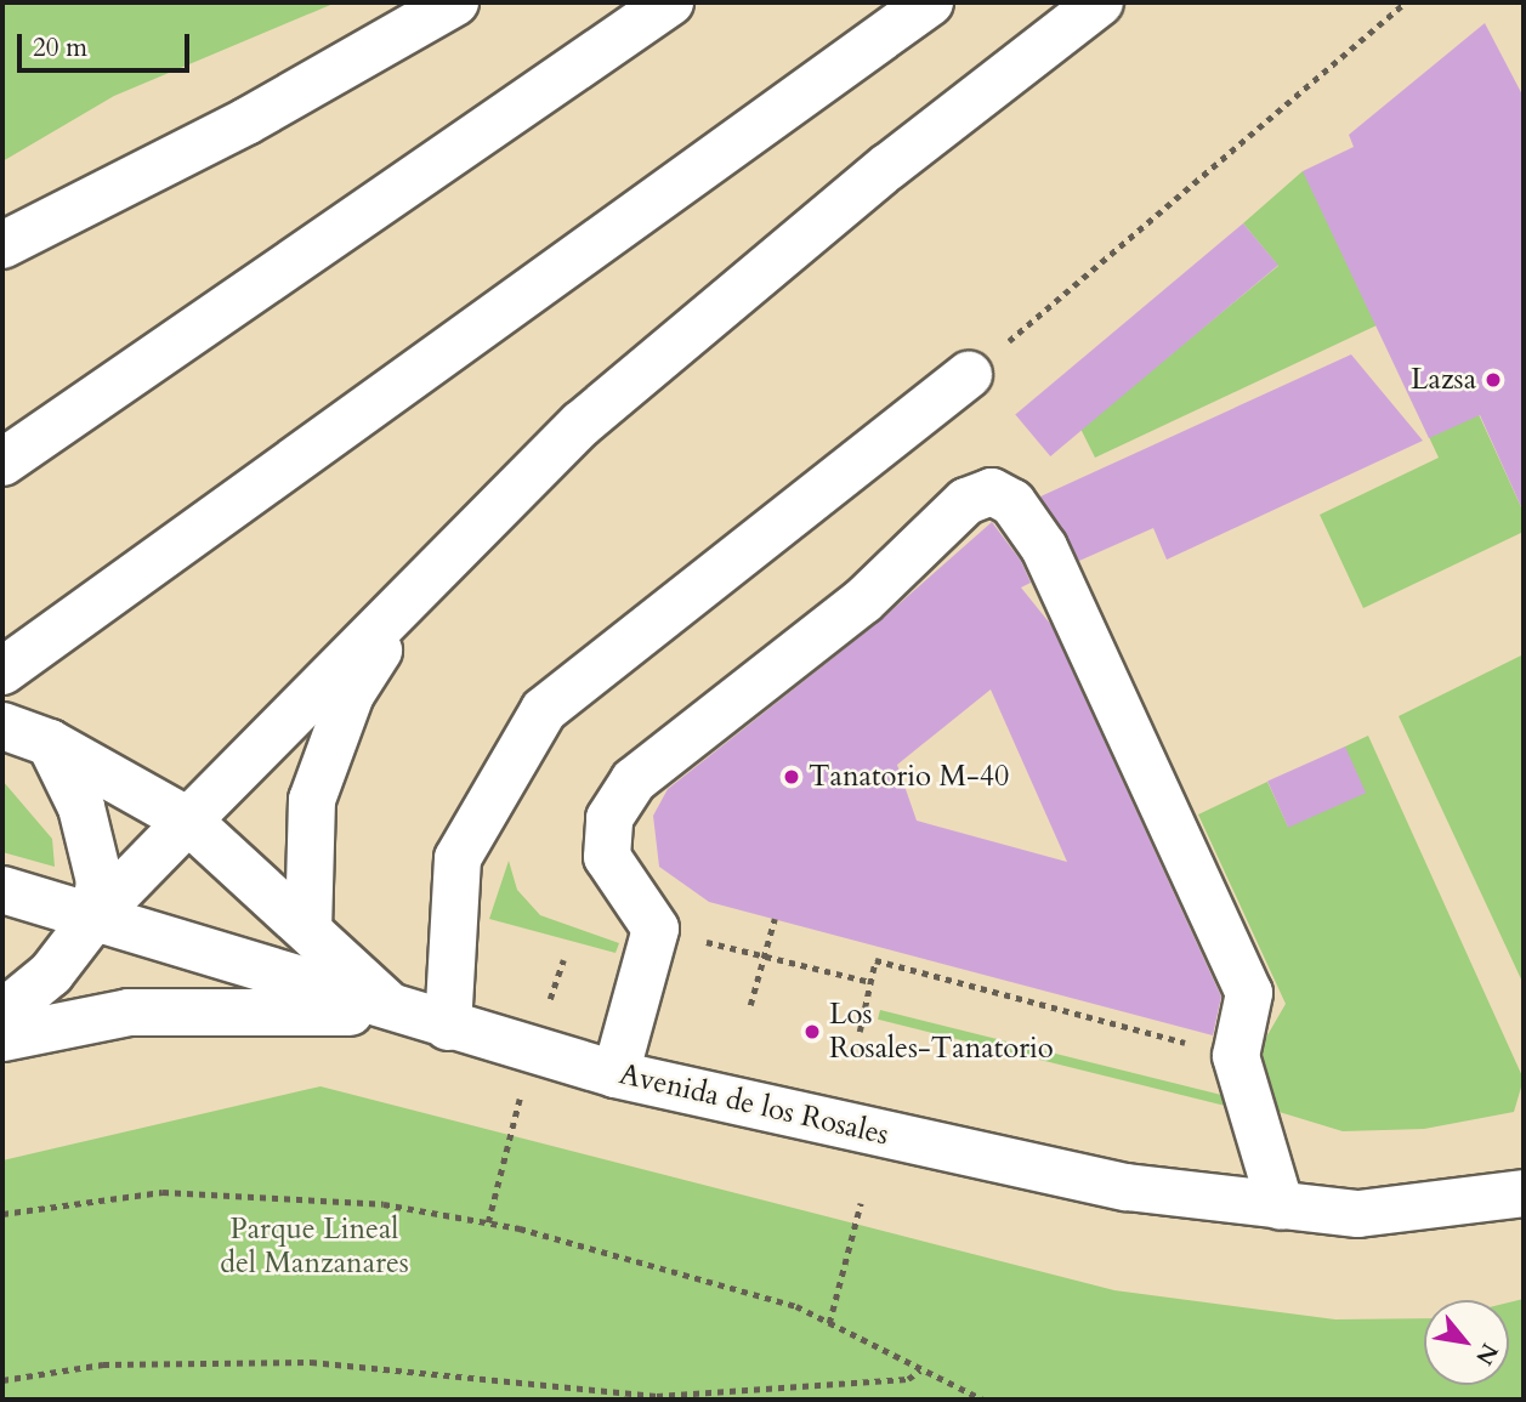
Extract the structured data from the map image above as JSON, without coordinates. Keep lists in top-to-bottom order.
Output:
{
  "streets": {
    "main road": ["Avenida de los Rosales"]
  },
  "parks": ["Parque Lineal del Manzanares"],
  "places": ["Lazsa", "Tanatorio M-40", "Los Rosales-Tanatorio"],
  "scale_bar": "20 m",
  "north": "bottom right"
}
